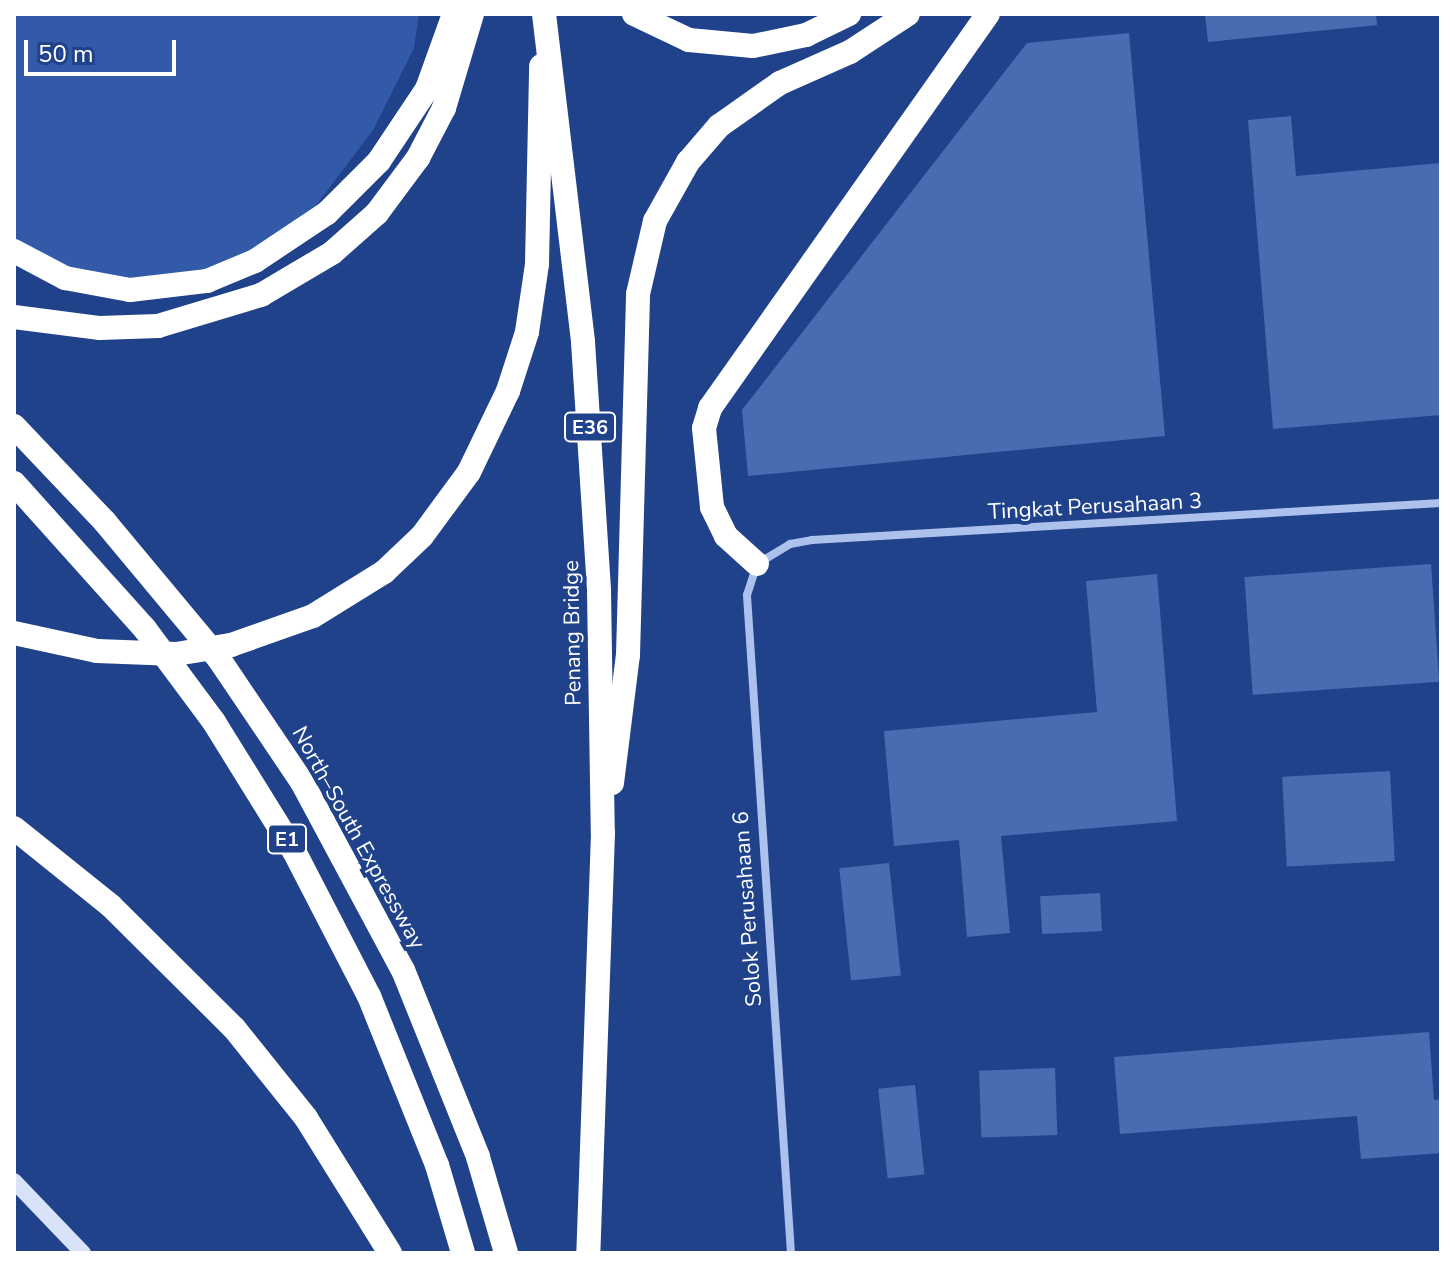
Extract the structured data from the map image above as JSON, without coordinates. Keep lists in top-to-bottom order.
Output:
{
  "streets": {
    "highway": [
      "E36",
      "Penang Bridge",
      "North–South Expressway",
      "E1"
    ],
    "street": ["Tingkat Perusahaan 3", "Solok Perusahaan 6"]
  },
  "crossings": [
    ["Tingkat Perusahaan 3", "Solok Perusahaan 6"]
  ],
  "scale_bar": "50 m"
}
